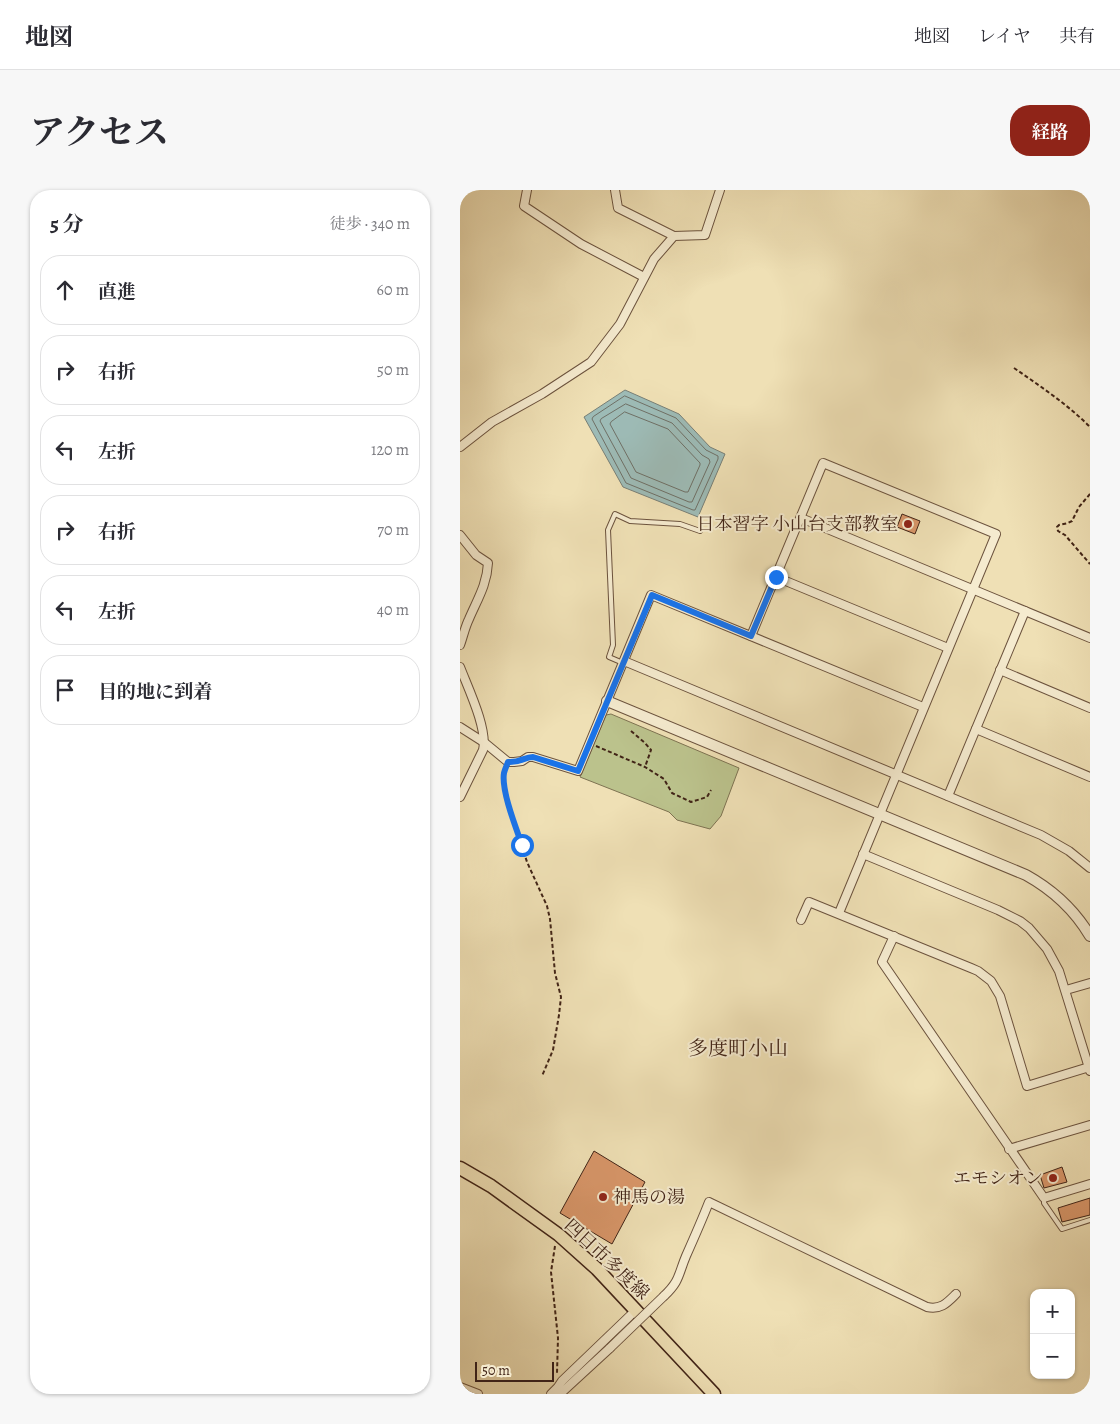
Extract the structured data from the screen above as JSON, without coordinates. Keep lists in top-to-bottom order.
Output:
{
  "streets": {
    "main road": ["四日市多度線"]
  },
  "districts": ["多度町小山"],
  "places": ["日本習字 小山台支部教室", "エモシオン", "神馬の湯"],
  "scale_bar": "50 m",
  "page": {
    "header": "地図",
    "nav": ["地図", "レイヤ", "共有"],
    "title": "アクセス",
    "buttons": "経路",
    "heading": ["5 分", "徒歩 · 340 m"],
    "list": [
      ["直進", "60 m"],
      ["右折", "50 m"],
      ["左折", "120 m"],
      ["右折", "70 m"],
      ["左折", "40 m"],
      "目的地に到着"
    ],
    "map_buttons": ["+", "−"],
    "scale": "50 m"
  }
}
